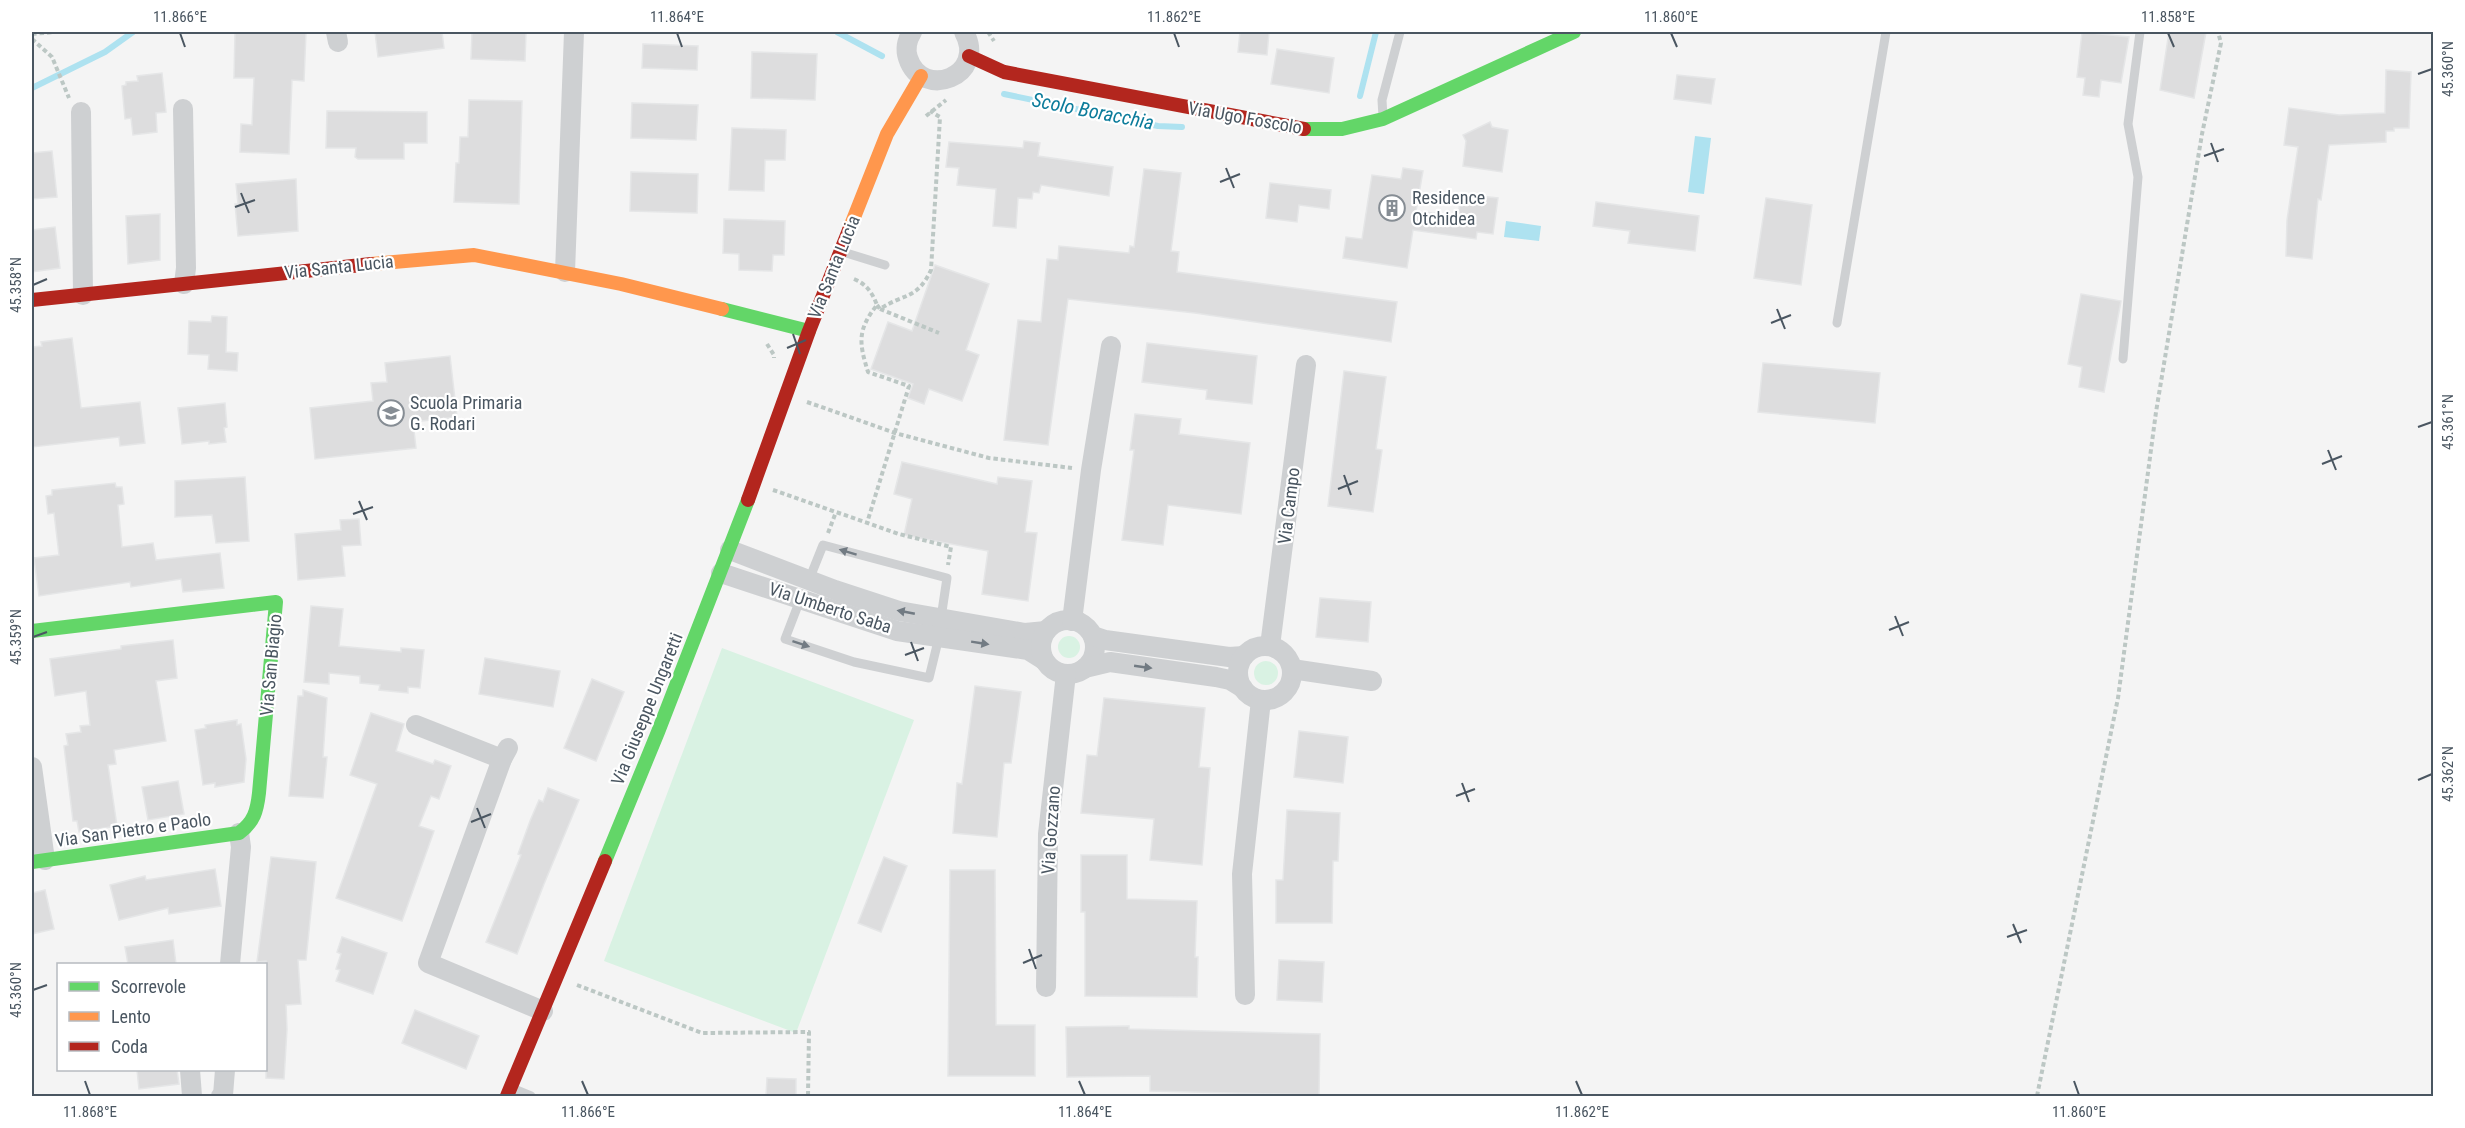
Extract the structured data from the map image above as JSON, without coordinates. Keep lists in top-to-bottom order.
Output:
{
  "streets": {
    "street": [
      "Via Ugo Foscolo",
      "Via Santa Lucia",
      "Via Campo",
      "Via Umberto Saba",
      "Via San Biagio",
      "Via Giuseppe Ungaretti",
      "Via San Pietro e Paolo",
      "Via Gozzano"
    ]
  },
  "crossings": [
    ["Via Santa Lucia", "Via Giuseppe Ungaretti"],
    ["Via Umberto Saba", "Via Giuseppe Ungaretti"],
    ["Via Umberto Saba", "Via Gozzano"],
    ["Via San Biagio", "Via San Pietro e Paolo"]
  ],
  "water": ["Scolo Boracchia"],
  "places": {
    "building": ["Residence Otchidea"],
    "school or university": ["Scuola Primaria G. Rodari"]
  },
  "legend": ["Scorrevole", "Lento", "Coda"],
  "coordinates": [
    "11.866°E",
    "11.864°E",
    "11.862°E",
    "11.860°E",
    "11.858°E",
    "45.360°N",
    "45.358°N",
    "45.361°N",
    "45.359°N",
    "45.362°N",
    "11.868°E"
  ]
}
